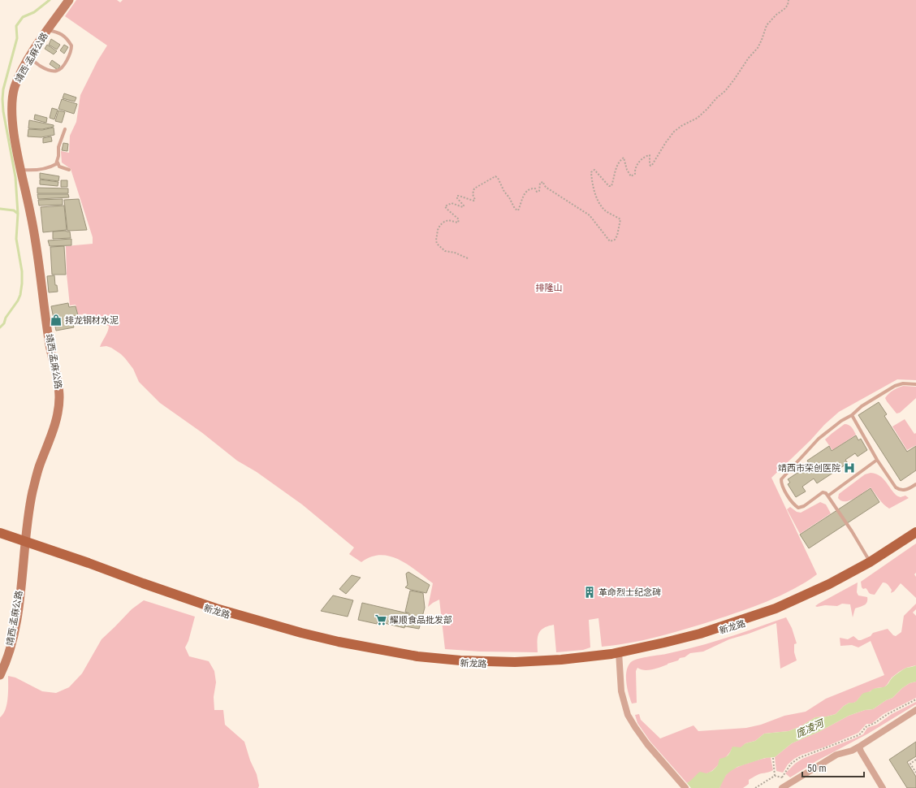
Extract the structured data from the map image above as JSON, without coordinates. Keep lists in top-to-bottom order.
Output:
{
  "streets": {
    "main road": ["靖西-孟麻公路", "新龙路"]
  },
  "crossings": [
    ["靖西-孟麻公路", "新龙路"]
  ],
  "water": ["庞凌河"],
  "parks": ["排隆山"],
  "places": {
    "shop": ["排龙钢材水泥"],
    "hospital": ["靖西市荣创医院"],
    "building": ["革命烈士纪念碑"],
    "supermarket": ["耀顺食品批发部"]
  },
  "scale_bar": "50 m"
}
